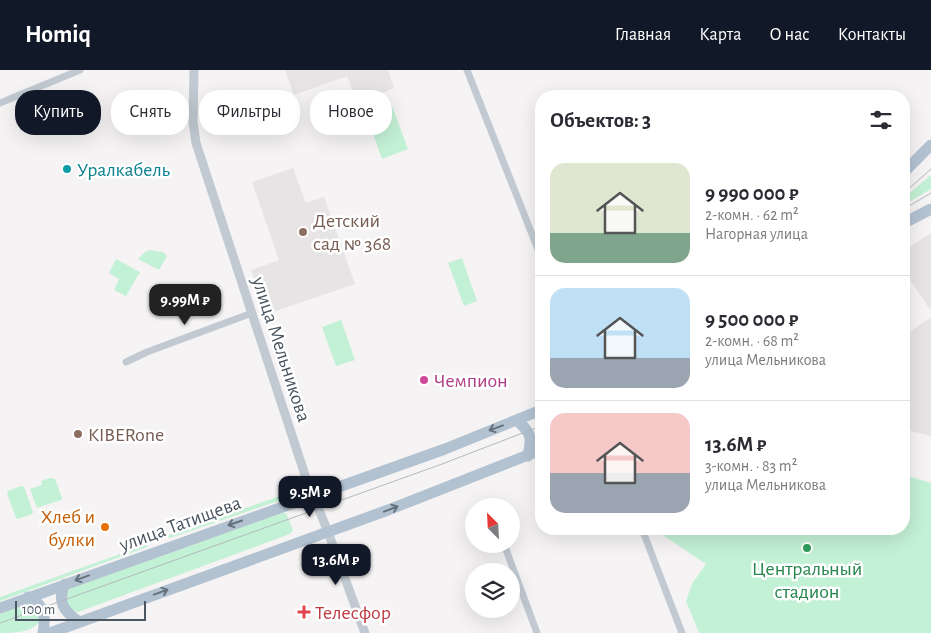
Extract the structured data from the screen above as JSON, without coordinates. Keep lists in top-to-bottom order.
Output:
{
  "streets": {
    "main road": ["улица Татищева"],
    "street": ["улица Мельникова"]
  },
  "crossings": [
    ["улица Мельникова", "улица Татищева"]
  ],
  "places": {
    "other": [
      "Уралкабель",
      "Детский сад № 368",
      "Чемпион",
      "KIBERone",
      "Хлеб и булки",
      "Центральный стадион"
    ],
    "health": ["Телесфор"]
  },
  "scale_bar": "100 m",
  "north": "top left",
  "page": {
    "header": "Homiq",
    "nav": [
      "Главная",
      "Карта",
      "О нас",
      "Контакты"
    ],
    "chip": [
      "Купить",
      "Снять",
      "Фильтры",
      "Новое"
    ],
    "heading": "Объектов: 3",
    "list": [
      {
        "name": "9 990 000 ₽",
        "note": "2-комн. · 62 m² · Нагорная улица"
      },
      {
        "name": "9 500 000 ₽",
        "note": "2-комн. · 68 m² · улица Мельникова"
      },
      {
        "name": "13.6M ₽",
        "note": "3-комн. · 83 m² · улица Мельникова"
      }
    ],
    "price": ["9.99M ₽", "9.5M ₽", "13.6M ₽"],
    "scale": "100 m"
  }
}
